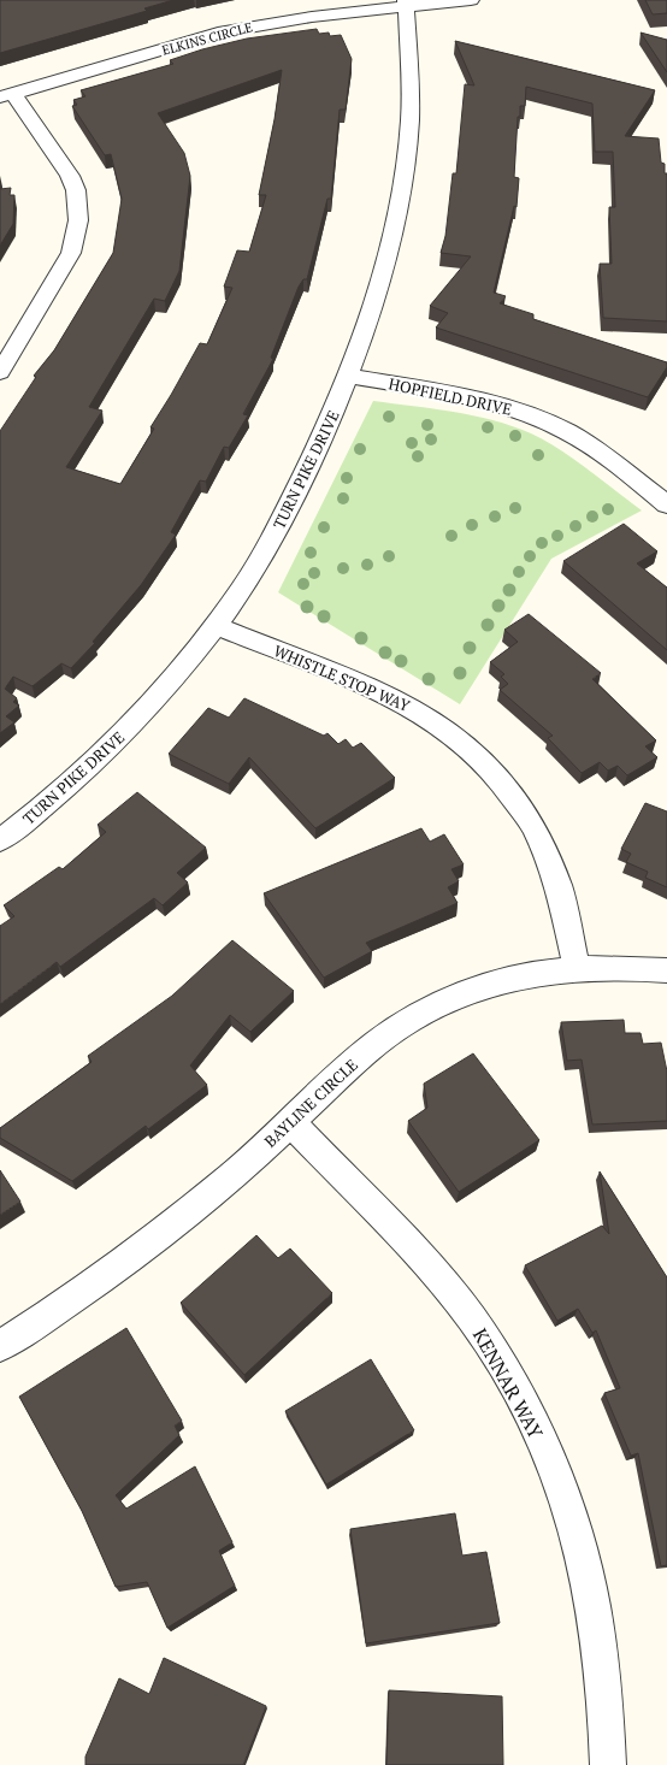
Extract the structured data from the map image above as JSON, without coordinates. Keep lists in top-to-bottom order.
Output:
{
  "streets": {
    "street": [
      "ELKINS CIRCLE",
      "HOPFIELD DRIVE",
      "TURN PIKE DRIVE",
      "WHISTLE STOP WAY",
      "BAYLINE CIRCLE",
      "KENNAR WAY"
    ]
  },
  "crossings": [
    ["ELKINS CIRCLE", "TURN PIKE DRIVE"],
    ["HOPFIELD DRIVE", "TURN PIKE DRIVE"],
    ["TURN PIKE DRIVE", "WHISTLE STOP WAY"],
    ["WHISTLE STOP WAY", "BAYLINE CIRCLE"],
    ["BAYLINE CIRCLE", "KENNAR WAY"]
  ]
}
